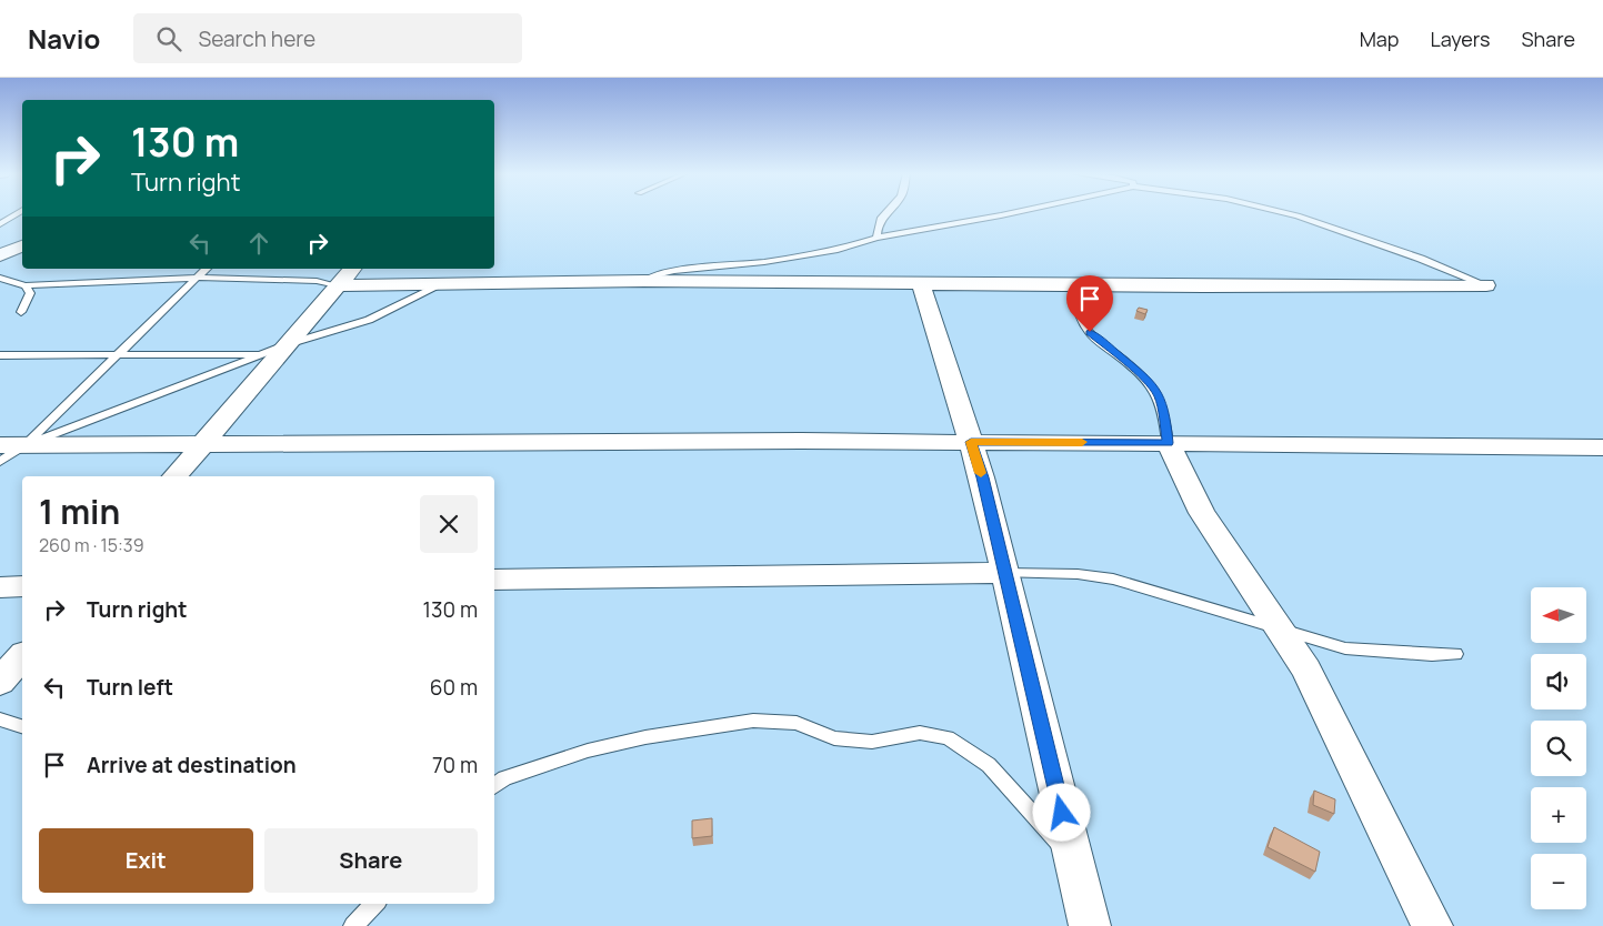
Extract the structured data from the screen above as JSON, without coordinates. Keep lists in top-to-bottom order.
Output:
{
  "north": "left",
  "page": {
    "header": "Navio",
    "search": "Search here",
    "nav": ["Map", "Layers", "Share"],
    "turn": ["130 m", "Turn right"],
    "heading": ["1 min", "260 m · 15:39"],
    "list": [
      {
        "name": "Turn right",
        "value": "130 m"
      },
      {
        "name": "Turn left",
        "value": "60 m"
      },
      {
        "name": "Arrive at destination",
        "value": "70 m"
      }
    ],
    "map_buttons": ["+", "−"],
    "buttons": ["Exit", "Share"]
  }
}
